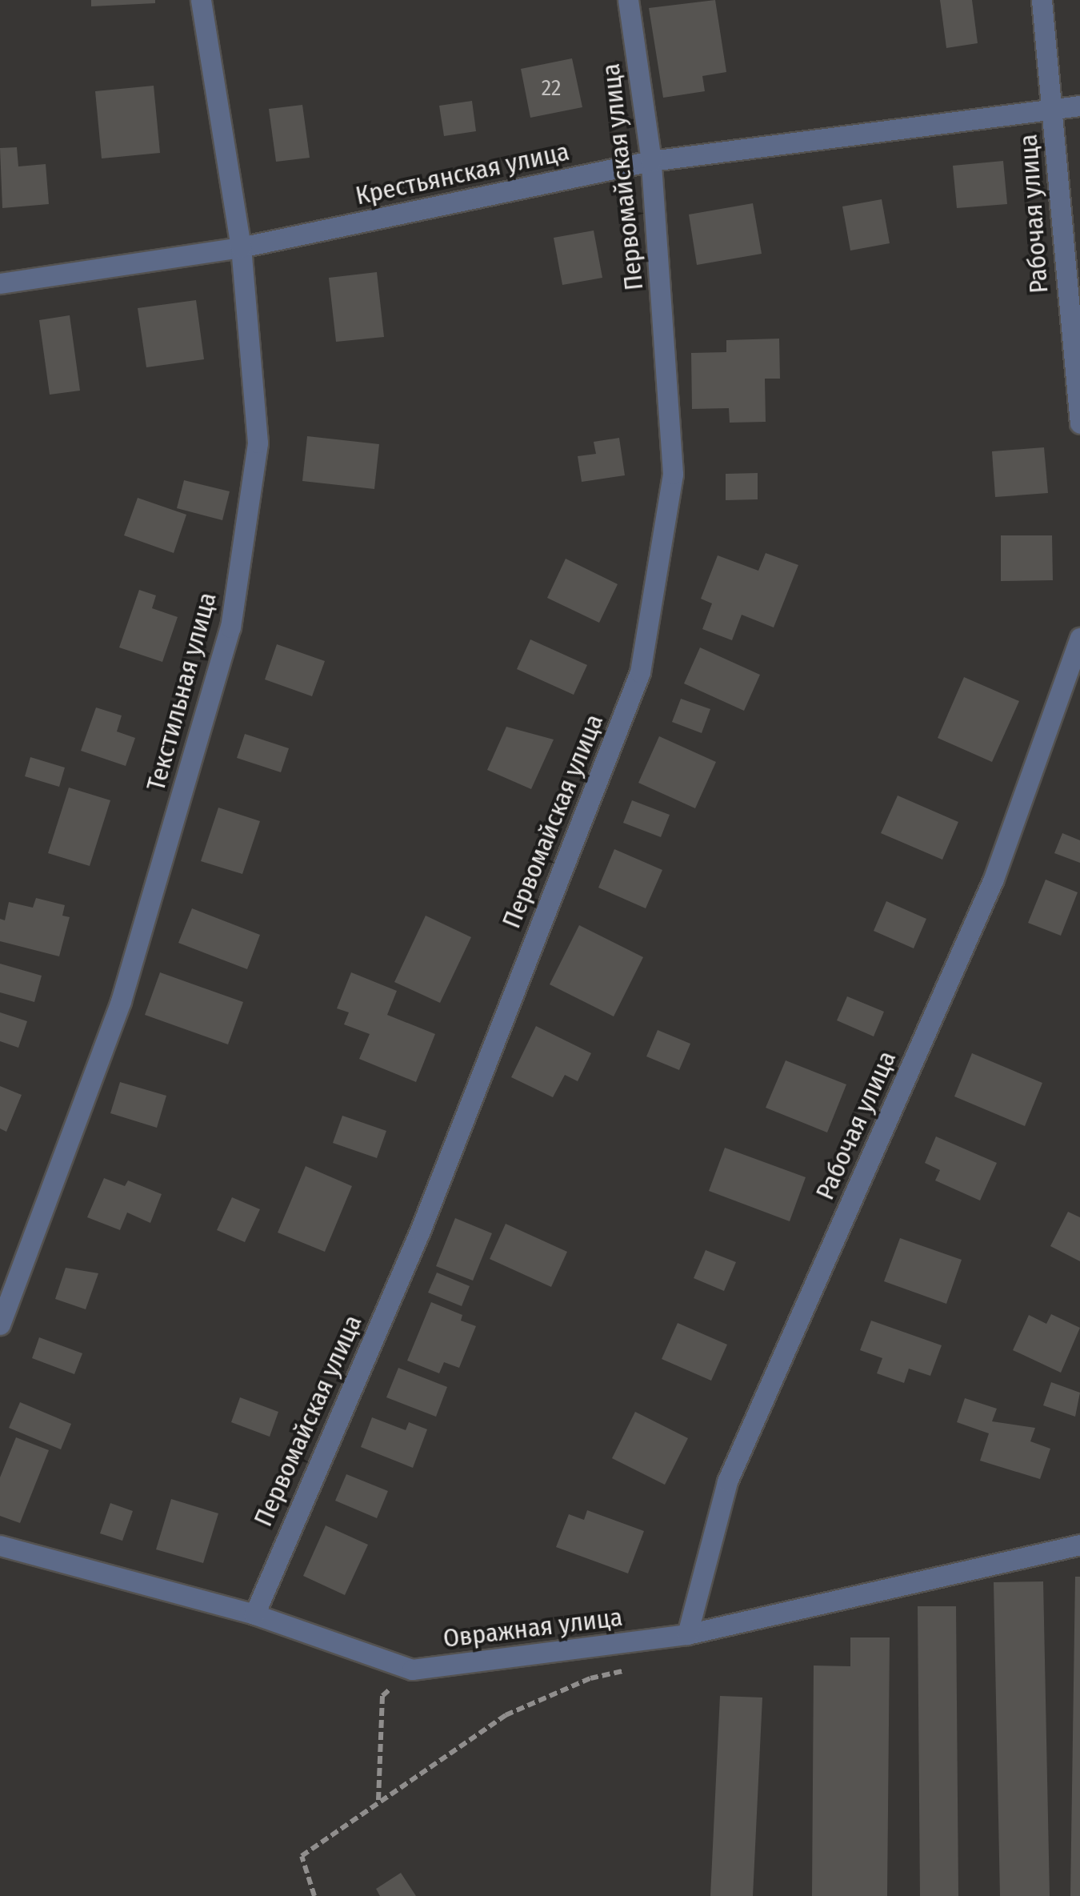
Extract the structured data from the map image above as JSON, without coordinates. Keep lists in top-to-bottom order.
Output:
{
  "streets": {
    "street": [
      "Крестьянская улица",
      "Первомайская улица",
      "Рабочая улица",
      "Текстильная улица",
      "Овражная улица"
    ]
  },
  "crossings": [
    ["Крестьянская улица", "Первомайская улица"],
    ["Крестьянская улица", "Рабочая улица"],
    ["Крестьянская улица", "Текстильная улица"],
    ["Первомайская улица", "Овражная улица"],
    ["Рабочая улица", "Овражная улица"]
  ],
  "house_numbers": ["22"]
}
